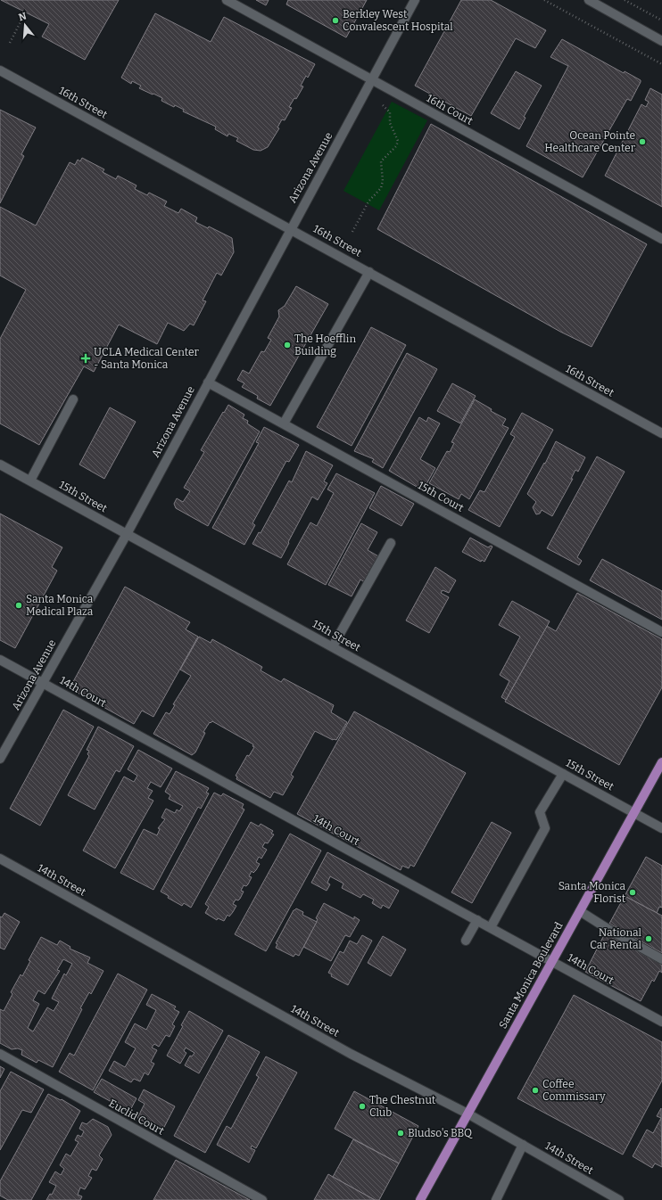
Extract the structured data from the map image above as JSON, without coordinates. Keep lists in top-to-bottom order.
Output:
{
  "streets": {
    "main road": ["Santa Monica Boulevard"],
    "street": [
      "16th Street",
      "16th Court",
      "Arizona Avenue",
      "15th Street",
      "15th Court",
      "14th Court",
      "14th Street",
      "Euclid Court"
    ]
  },
  "crossings": [
    ["16th Street", "Arizona Avenue"],
    ["16th Court", "Arizona Avenue"],
    ["Arizona Avenue", "15th Street"],
    ["Arizona Avenue", "15th Court"],
    ["Arizona Avenue", "14th Court"],
    ["15th Street", "Santa Monica Boulevard"],
    ["14th Court", "Santa Monica Boulevard"],
    ["14th Street", "Santa Monica Boulevard"]
  ],
  "places": {
    "other": [
      "Berkley West Convalescent Hospital",
      "Ocean Pointe Healthcare Center",
      "The Hoefflin Building",
      "Santa Monica Medical Plaza",
      "Santa Monica Florist",
      "National Car Rental",
      "Coffee Commissary",
      "The Chestnut Club",
      "Bludso's BBQ"
    ],
    "health": ["UCLA Medical Center - Santa Monica"]
  },
  "north": "top"
}
